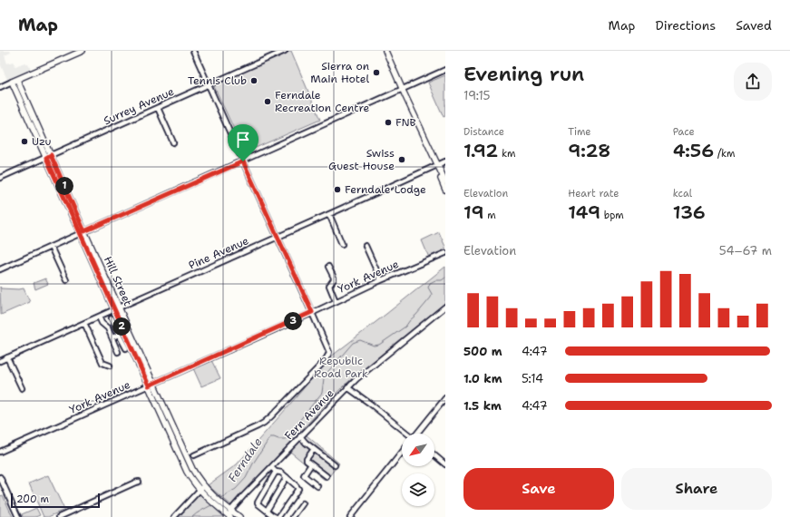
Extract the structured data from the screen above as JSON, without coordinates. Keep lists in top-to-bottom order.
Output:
{
  "streets": {
    "main road": ["Hill Street"],
    "street": [
      "Surrey Avenue",
      "Pine Avenue",
      "York Avenue",
      "Fern Avenue"
    ]
  },
  "crossings": [
    ["Surrey Avenue", "Hill Street"],
    ["Pine Avenue", "Hill Street"],
    ["York Avenue", "Hill Street"],
    ["Hill Street", "Fern Avenue"]
  ],
  "water": ["Ferndale"],
  "parks": ["Republic Road Park"],
  "places": [
    "Sierra on Main Hotel",
    "Tennis Club",
    "Ferndale Recreation Centre",
    "FNB",
    "Uzu",
    "Swiss Guest House",
    "Ferndale Lodge"
  ],
  "scale_bar": "200 m",
  "north": "bottom left",
  "page": {
    "header": "Map",
    "nav": ["Map", "Directions", "Saved"],
    "heading": ["Evening run", "19:15"],
    "stats": [
      ["Distance", "1.92 km"],
      ["Time", "9:28"],
      ["Pace", "4:56 /km"],
      ["Elevation", "19 m"],
      ["Heart rate", "149 bpm"],
      ["kcal", "136"]
    ],
    "pins": ["1", "3", "2"],
    "chart": ["Elevation", "54–67 m"],
    "list": [
      {
        "name": "500 m",
        "note": "4:47"
      },
      {
        "name": "1.0 km",
        "note": "5:14"
      },
      {
        "name": "1.5 km",
        "note": "4:47"
      }
    ],
    "buttons": ["Save", "Share"],
    "scale": "200 m"
  }
}
